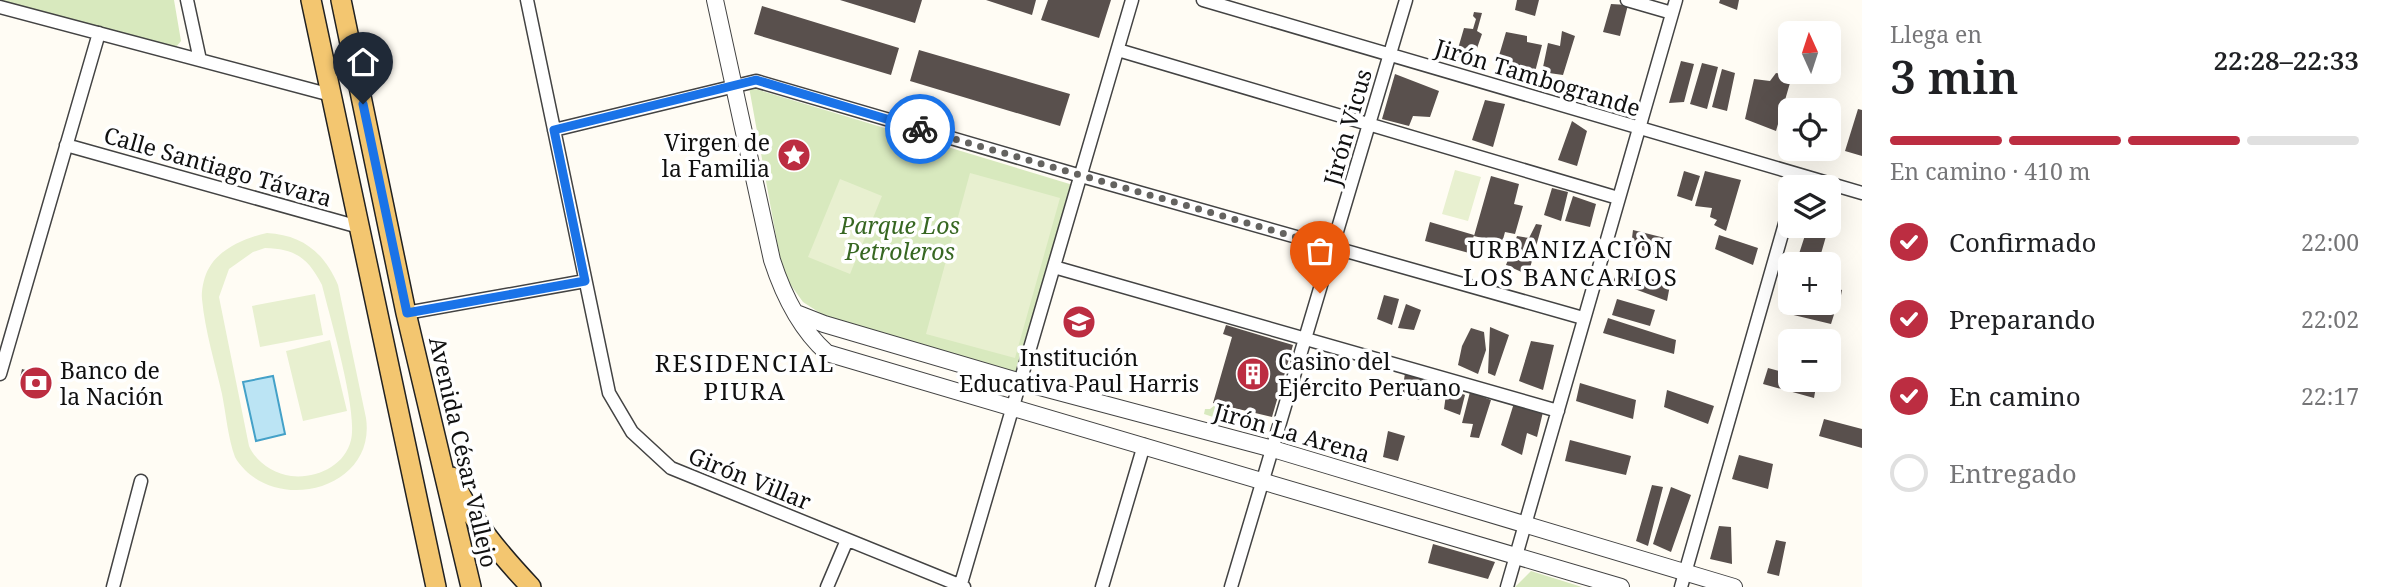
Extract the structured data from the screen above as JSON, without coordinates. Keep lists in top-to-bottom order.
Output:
{
  "streets": {
    "main road": ["Avenida César Vallejo"],
    "street": [
      "Jirón Tambogrande",
      "Jirón Vicus",
      "Calle Santiago Távara",
      "Jirón La Arena",
      "Girón Villar"
    ]
  },
  "crossings": [
    ["Jirón Tambogrande", "Jirón Vicus"],
    ["Jirón Vicus", "Jirón La Arena"]
  ],
  "districts": ["URBANIZACIÒN LOS BANCARIOS", "RESIDENCIAL PIURA"],
  "parks": ["Parque Los Petroleros"],
  "places": {
    "place": ["Virgen de la Familia"],
    "school or university": ["Institución Educativa Paul Harris"],
    "building": ["Casino del Ejército Peruano"],
    "bank": ["Banco de la Nación"]
  },
  "north": "top",
  "page": {
    "heading": ["3 min", "Llega en", "22:28–22:33"],
    "map_buttons": ["+", "−"],
    "bar": "En camino · 410 m",
    "list": [
      ["Confirmado", "22:00"],
      ["Preparando", "22:02"],
      ["En camino", "22:17"],
      "Entregado"
    ]
  }
}
